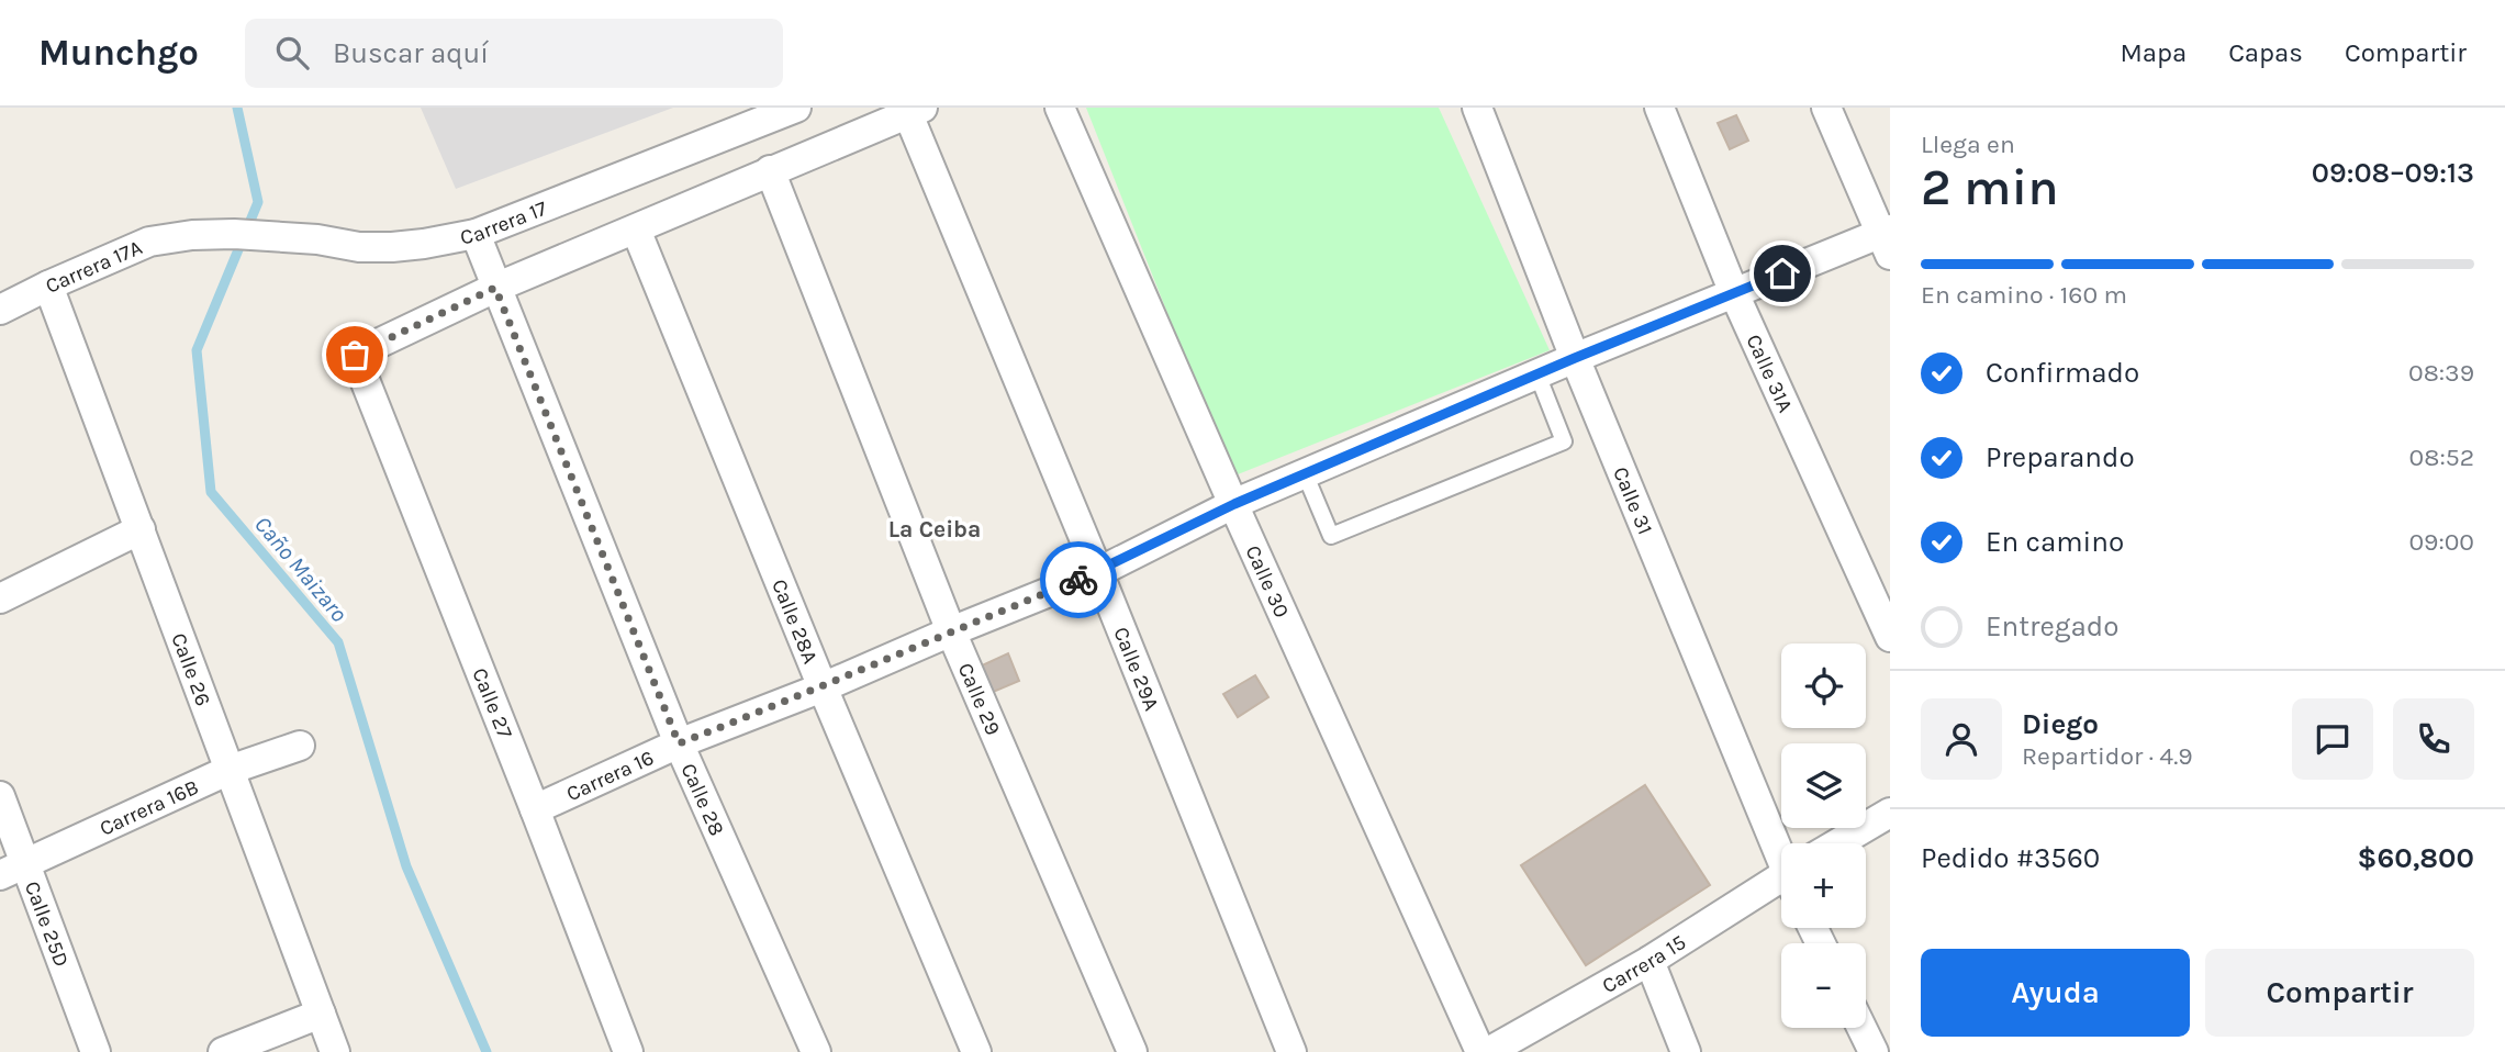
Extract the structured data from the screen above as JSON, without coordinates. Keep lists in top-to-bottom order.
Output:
{
  "streets": {
    "street": [
      "Carrera 17",
      "Carrera 17A",
      "Calle 31A",
      "Calle 31",
      "Calle 30",
      "Calle 28A",
      "Calle 29A",
      "Calle 26",
      "Calle 29",
      "Calle 27",
      "Carrera 16",
      "Calle 28",
      "Carrera 16B",
      "Calle 25D",
      "Carrera 15"
    ]
  },
  "crossings": [
    ["Carrera 17", "Carrera 17A"],
    ["Carrera 17", "Calle 28"],
    ["Carrera 17A", "Calle 26"],
    ["Calle 31A", "Carrera 16"],
    ["Calle 31", "Carrera 16"],
    ["Calle 30", "Carrera 16"],
    ["Calle 28A", "Carrera 16"],
    ["Calle 29A", "Carrera 16"],
    ["Calle 26", "Carrera 16B"],
    ["Calle 29", "Carrera 16"],
    ["Calle 27", "Carrera 16"],
    ["Calle 27", "Calle 28"],
    ["Carrera 16", "Calle 28"],
    ["Carrera 16B", "Calle 25D"]
  ],
  "districts": ["La Ceiba"],
  "water": ["Caño Maizaro"],
  "page": {
    "header": "Munchgo",
    "search": "Buscar aquí",
    "nav": ["Mapa", "Capas", "Compartir"],
    "heading": ["2 min", "Llega en", "09:08–09:13"],
    "panel": [
      "Diego",
      "Repartidor · 4.9",
      "Pedido #3560",
      "$60,800"
    ],
    "bar": "En camino · 160 m",
    "list": [
      ["Confirmado", "08:39"],
      ["Preparando", "08:52"],
      ["En camino", "09:00"],
      "Entregado"
    ],
    "map_buttons": ["+", "−"],
    "buttons": ["Ayuda", "Compartir"]
  }
}
